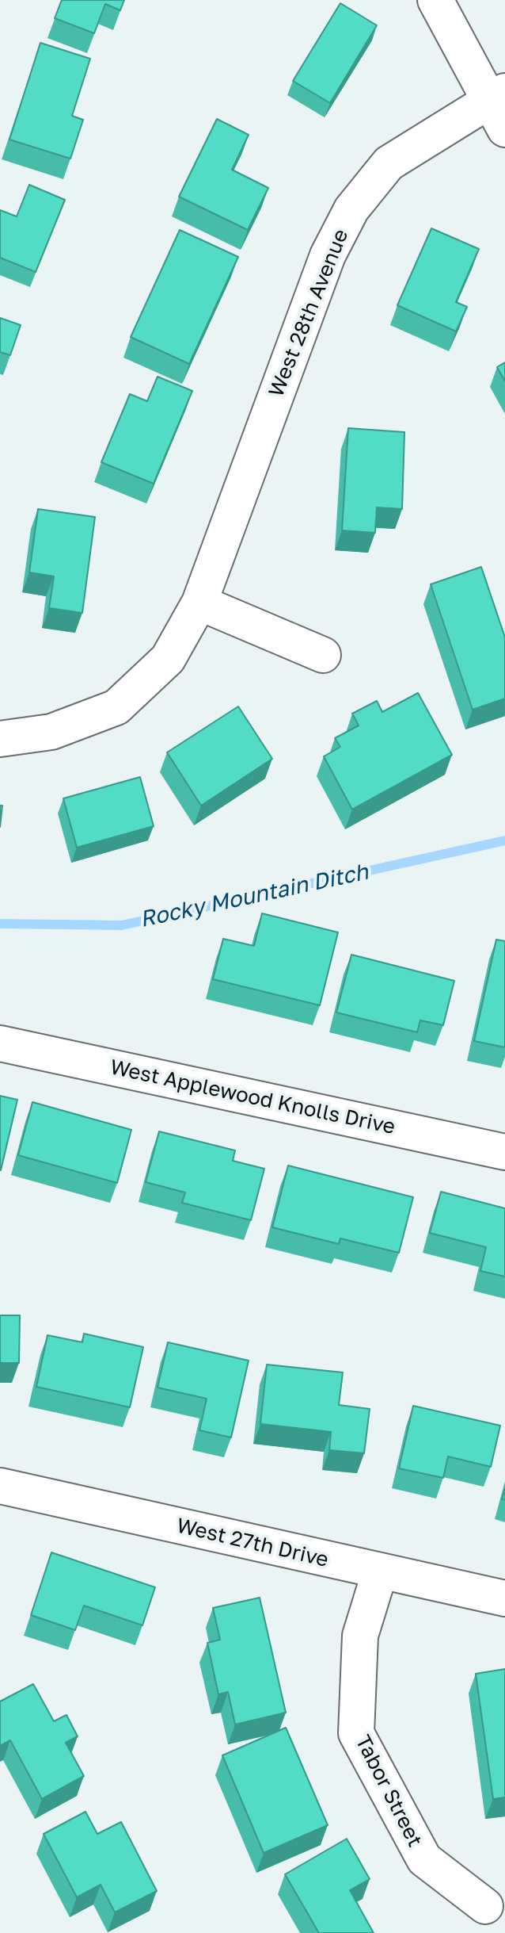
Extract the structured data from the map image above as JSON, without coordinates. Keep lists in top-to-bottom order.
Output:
{
  "streets": {
    "street": [
      "West 28th Avenue",
      "West Applewood Knolls Drive",
      "West 27th Drive",
      "Tabor Street"
    ]
  },
  "crossings": [
    ["West 27th Drive", "Tabor Street"]
  ],
  "water": ["Rocky Mountain Ditch"]
}
